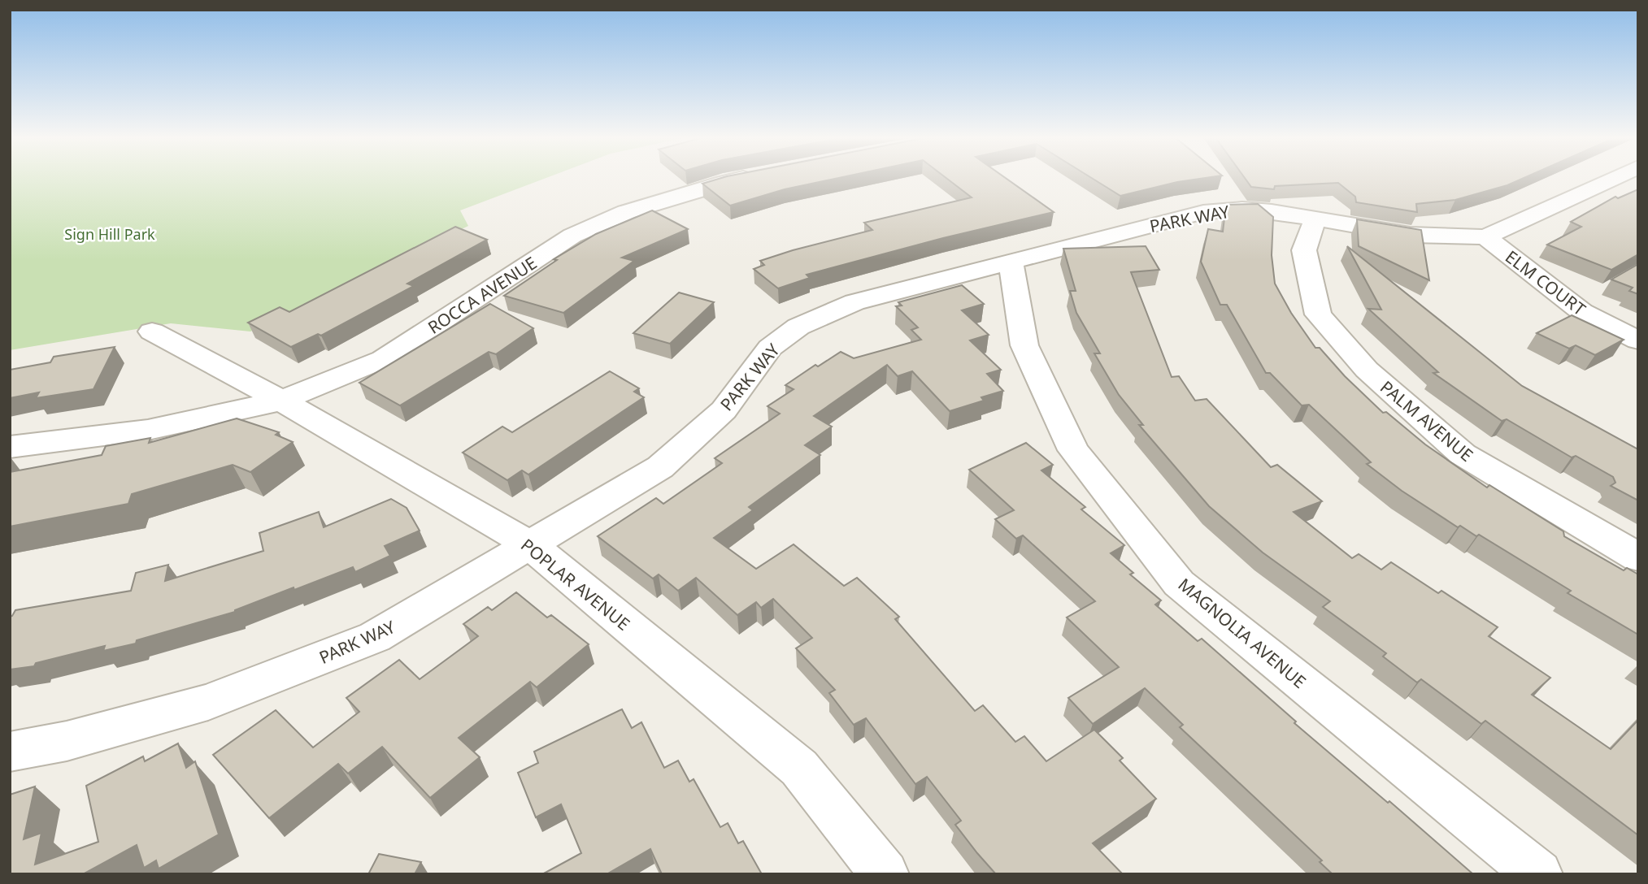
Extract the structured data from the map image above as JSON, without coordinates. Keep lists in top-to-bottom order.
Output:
{
  "streets": {
    "street": [
      "PARK WAY",
      "ELM COURT",
      "ROCCA AVENUE",
      "PALM AVENUE",
      "POPLAR AVENUE",
      "MAGNOLIA AVENUE"
    ]
  },
  "crossings": [
    ["PARK WAY", "ELM COURT"],
    ["PARK WAY", "PALM AVENUE"],
    ["PARK WAY", "POPLAR AVENUE"],
    ["PARK WAY", "MAGNOLIA AVENUE"],
    ["ROCCA AVENUE", "POPLAR AVENUE"]
  ],
  "parks": ["Sign Hill Park"]
}
